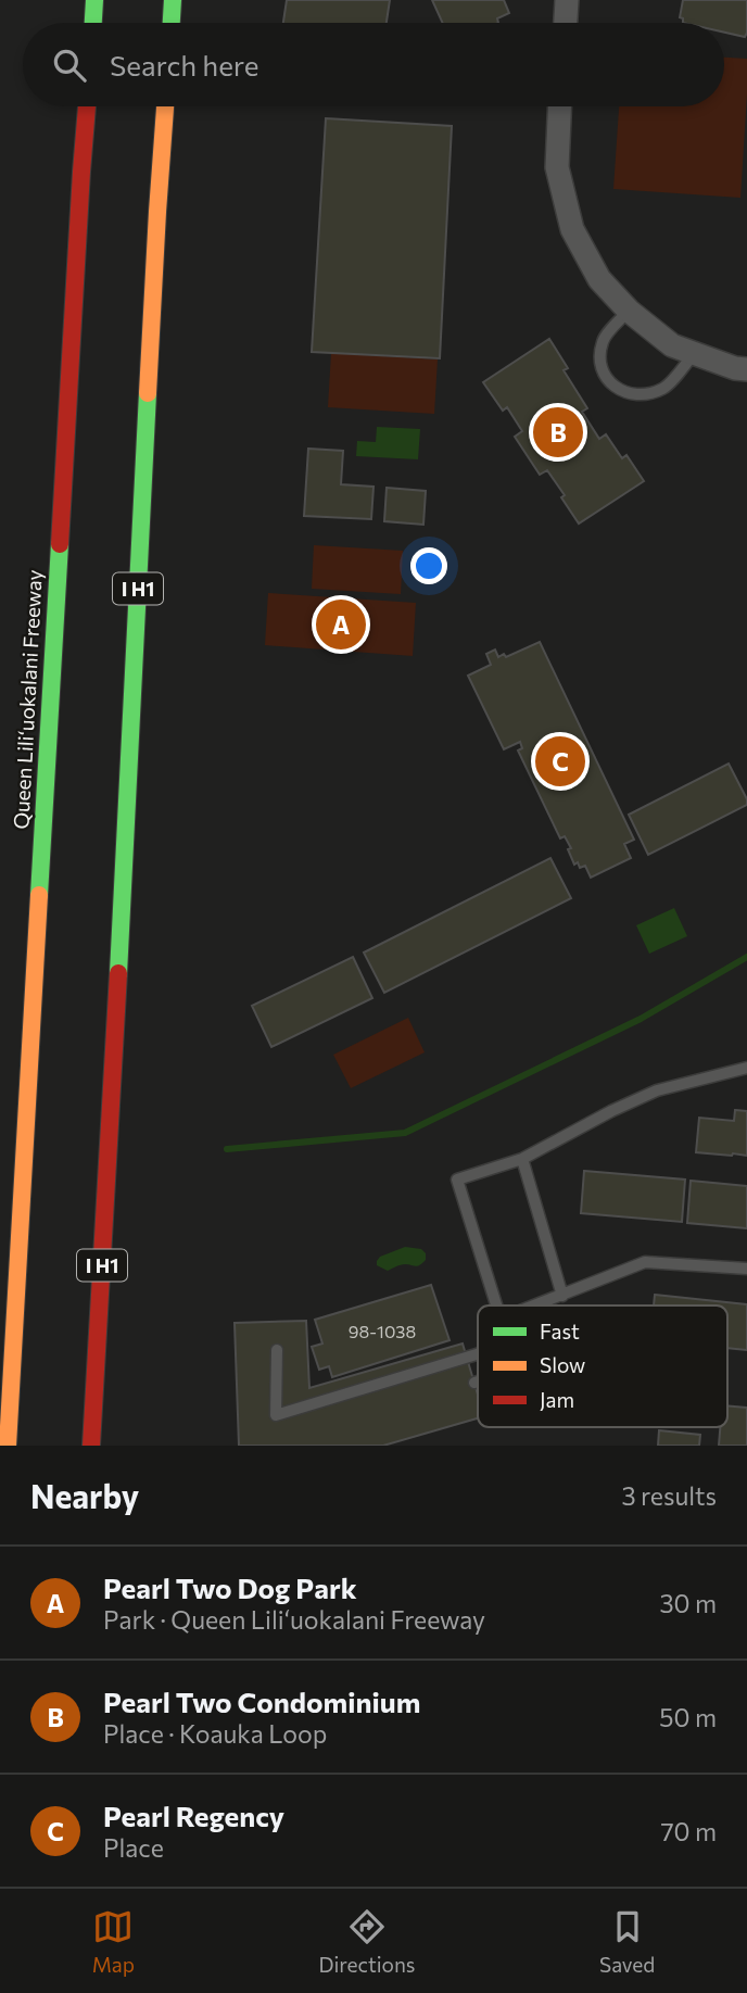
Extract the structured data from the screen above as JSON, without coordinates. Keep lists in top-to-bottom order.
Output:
{
  "streets": {
    "highway": ["I H1", "Queen Liliʻuokalani Freeway"]
  },
  "house_numbers": ["98-1038"],
  "legend": ["Fast", "Slow", "Jam"],
  "page": {
    "search": "Search here",
    "pins": ["B", "A", "C"],
    "heading": ["Nearby", "3 results"],
    "list": [
      {
        "mark": "A",
        "name": "Pearl Two Dog Park",
        "note": "Park · Queen Liliʻuokalani Freeway",
        "value": "30 m"
      },
      {
        "mark": "B",
        "name": "Pearl Two Condominium",
        "note": "Place · Koauka Loop",
        "value": "50 m"
      },
      {
        "mark": "C",
        "name": "Pearl Regency",
        "note": "Place",
        "value": "70 m"
      }
    ],
    "nav": ["Map", "Directions", "Saved"]
  }
}
